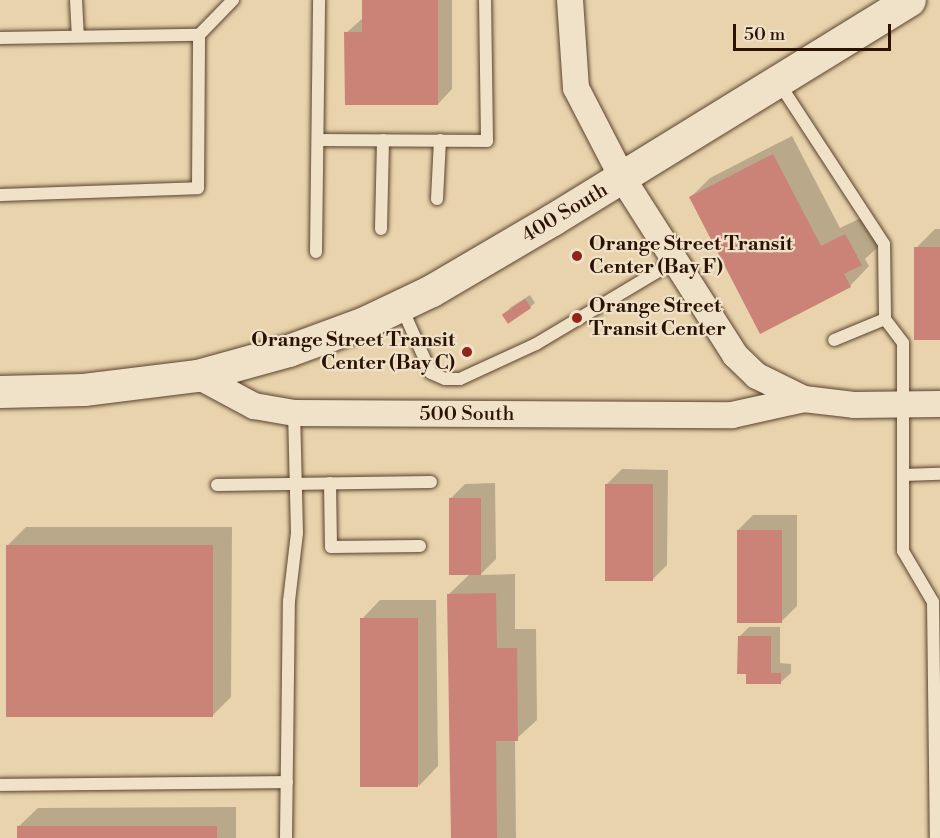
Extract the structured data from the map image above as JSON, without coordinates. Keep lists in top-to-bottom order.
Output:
{
  "streets": {
    "street": ["400 South", "500 South"]
  },
  "crossings": [
    ["400 South", "500 South"]
  ],
  "places": ["Orange Street Transit Center (Bay F)", "Orange Street Transit Center", "Orange Street Transit Center (Bay C)"],
  "scale_bar": "50 m"
}
